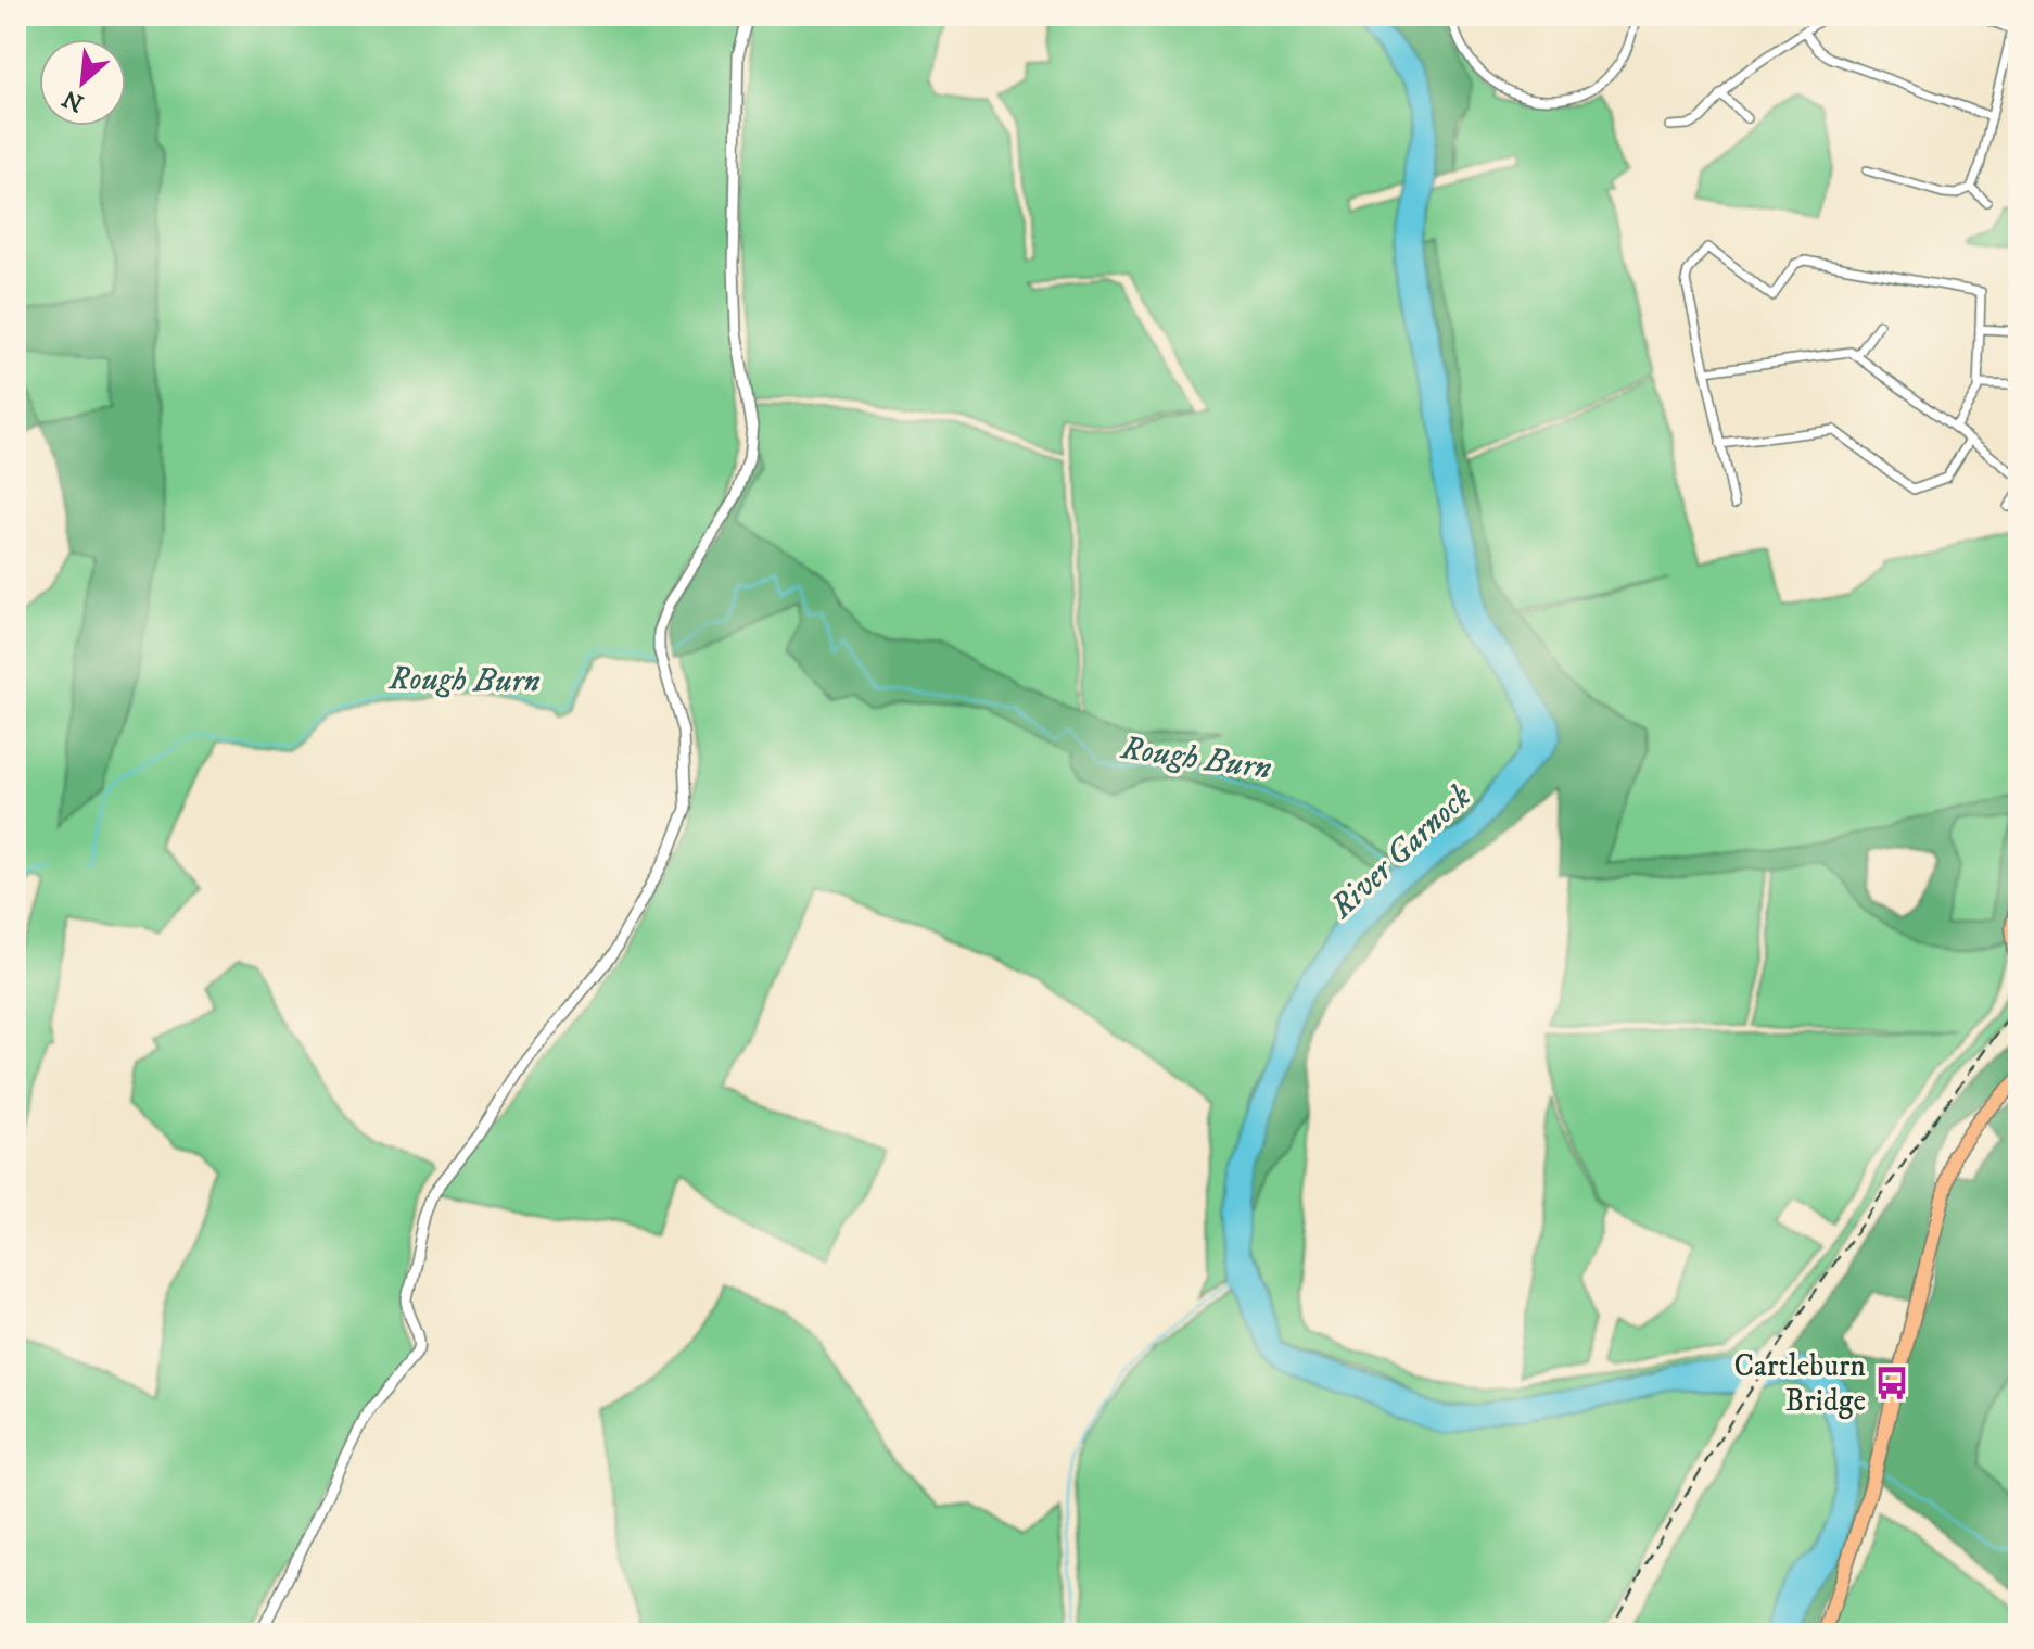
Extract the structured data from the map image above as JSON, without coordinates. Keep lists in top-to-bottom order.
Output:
{
  "water": ["Rough Burn", "River Garnock"],
  "places": {
    "bus stop": ["Cartleburn Bridge"]
  },
  "north": "bottom left"
}
